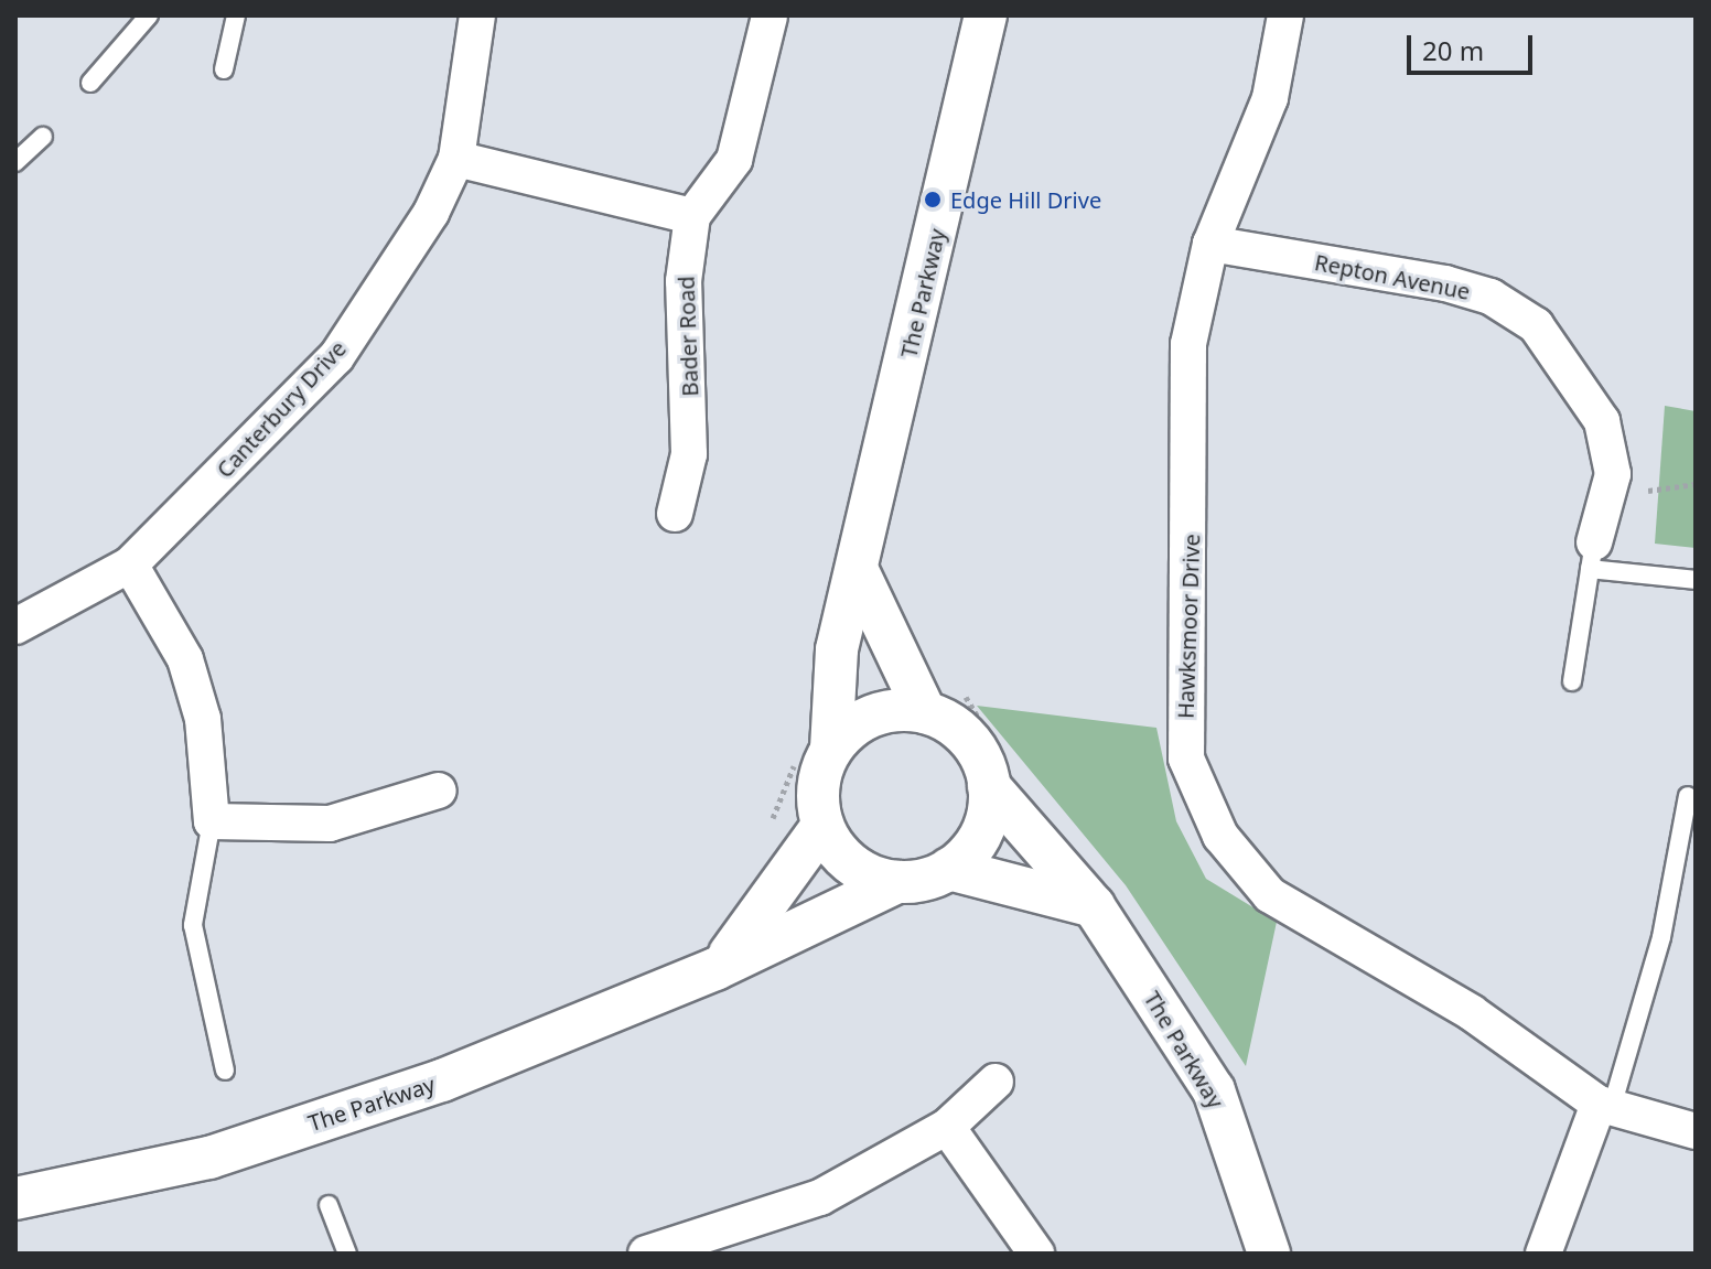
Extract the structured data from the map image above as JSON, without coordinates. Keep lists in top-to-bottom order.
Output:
{
  "streets": {
    "street": [
      "Repton Avenue",
      "The Parkway",
      "Bader Road",
      "Canterbury Drive",
      "Hawksmoor Drive"
    ]
  },
  "crossings": [
    ["Repton Avenue", "Hawksmoor Drive"]
  ],
  "places": ["Edge Hill Drive"],
  "scale_bar": "20 m"
}
